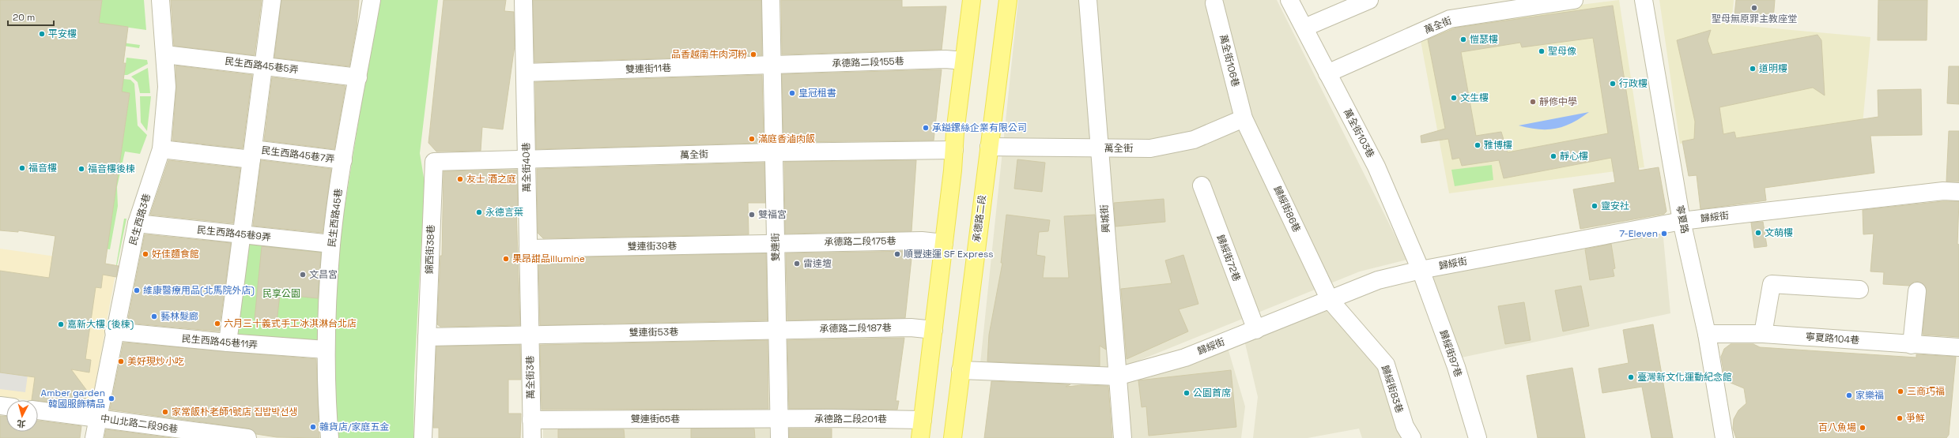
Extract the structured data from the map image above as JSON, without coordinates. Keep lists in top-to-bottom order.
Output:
{
  "streets": {
    "main road": ["承德路二段"],
    "street": [
      "萬全街",
      "萬全街106巷",
      "承德路二段155巷",
      "民生西路45巷5弄",
      "雙連街11巷",
      "萬全街103巷",
      "民生西路45巷7弄",
      "萬全街40巷",
      "歸綏街86巷",
      "歸綏街",
      "民生西路45巷",
      "興城街",
      "民生西路3巷",
      "寧夏路",
      "民生西路45巷9弄",
      "承德路二段175巷",
      "雙連街39巷",
      "雙連街",
      "錦西街38巷",
      "歸綏街72巷",
      "承德路二段187巷",
      "雙連街53巷",
      "寧夏路104巷",
      "民生西路45巷11弄",
      "歸綏街97巷",
      "萬全街3巷",
      "歸綏街83巷",
      "雙連街65巷",
      "承德路二段201巷",
      "中山北路二段96巷"
    ]
  },
  "crossings": [
    ["萬全街", "萬全街106巷"],
    ["萬全街", "萬全街103巷"],
    ["萬全街", "萬全街40巷"],
    ["萬全街", "歸綏街86巷"],
    ["萬全街", "承德路二段"],
    ["萬全街", "興城街"],
    ["萬全街", "雙連街"],
    ["萬全街", "錦西街38巷"],
    ["萬全街106巷", "歸綏街86巷"],
    ["承德路二段155巷", "雙連街11巷"],
    ["承德路二段155巷", "雙連街"],
    ["民生西路45巷5弄", "民生西路45巷"],
    ["民生西路45巷5弄", "民生西路3巷"],
    ["雙連街11巷", "萬全街40巷"],
    ["雙連街11巷", "雙連街"],
    ["萬全街103巷", "歸綏街"],
    ["萬全街103巷", "歸綏街97巷"],
    ["民生西路45巷7弄", "民生西路45巷"],
    ["民生西路45巷7弄", "民生西路3巷"],
    ["萬全街40巷", "雙連街39巷"],
    ["萬全街40巷", "雙連街53巷"],
    ["萬全街40巷", "萬全街3巷"],
    ["歸綏街86巷", "歸綏街"],
    ["歸綏街86巷", "歸綏街83巷"],
    ["歸綏街", "承德路二段"],
    ["歸綏街", "興城街"],
    ["歸綏街", "寧夏路"],
    ["歸綏街", "歸綏街72巷"],
    ["歸綏街", "歸綏街97巷"],
    ["歸綏街", "歸綏街83巷"],
    ["民生西路45巷", "民生西路45巷9弄"],
    ["民生西路45巷", "民生西路45巷11弄"],
    ["民生西路3巷", "民生西路45巷9弄"],
    ["民生西路3巷", "民生西路45巷11弄"],
    ["民生西路3巷", "中山北路二段96巷"],
    ["寧夏路", "寧夏路104巷"],
    ["承德路二段175巷", "雙連街39巷"],
    ["承德路二段175巷", "雙連街"],
    ["雙連街39巷", "雙連街"],
    ["雙連街", "承德路二段187巷"],
    ["雙連街", "雙連街53巷"],
    ["雙連街", "雙連街65巷"],
    ["雙連街", "承德路二段201巷"],
    ["承德路二段187巷", "雙連街53巷"],
    ["雙連街53巷", "萬全街3巷"],
    ["萬全街3巷", "雙連街65巷"],
    ["雙連街65巷", "承德路二段201巷"]
  ],
  "parks": ["民享公園"],
  "places": [
    "聖母無原罪主教座堂",
    "平安樓",
    "愷瑟樓",
    "聖母像",
    "品香越南牛肉河粉",
    "道明樓",
    "行政樓",
    "皇冠租書",
    "文生樓",
    "靜修中學",
    "承鎰鏍絲企業有限公司",
    "滿庭香滷肉飯",
    "雅博樓",
    "靜心樓",
    "福音樓",
    "福音樓後棟",
    "友士 酒之庭",
    "靈安社",
    "永德言葉",
    "雙福宮",
    "文萌樓",
    "7-Eleven",
    "好佳麵食館",
    "順豐速運 SF Express",
    "果昂甜品illumine",
    "雷達壇",
    "文昌宮",
    "維康醫療用品(北馬院外店)",
    "藝林髮廊",
    "六月三十義式手工冰淇淋台北店",
    "嘉新大樓 (後棟)",
    "美好現炒小吃",
    "臺灣新文化運動紀念館",
    "三商巧福",
    "公園首席",
    "家樂福",
    "Amber garden 韓國服飾精品",
    "家常飯朴老師1號店 집밥박선생",
    "爭鮮",
    "雜貨店/家庭五金",
    "百八魚場"
  ],
  "scale_bar": "20 m",
  "north": "bottom"
}
